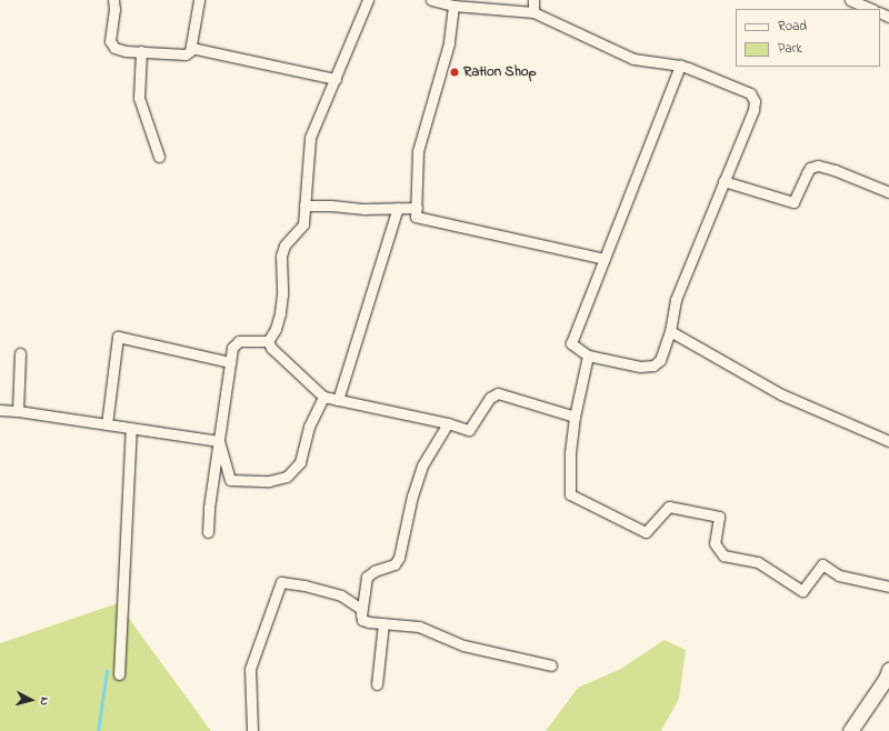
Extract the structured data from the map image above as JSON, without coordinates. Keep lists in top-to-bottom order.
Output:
{
  "places": ["Ration Shop"],
  "legend": ["Road", "Park"],
  "north": "right"
}
